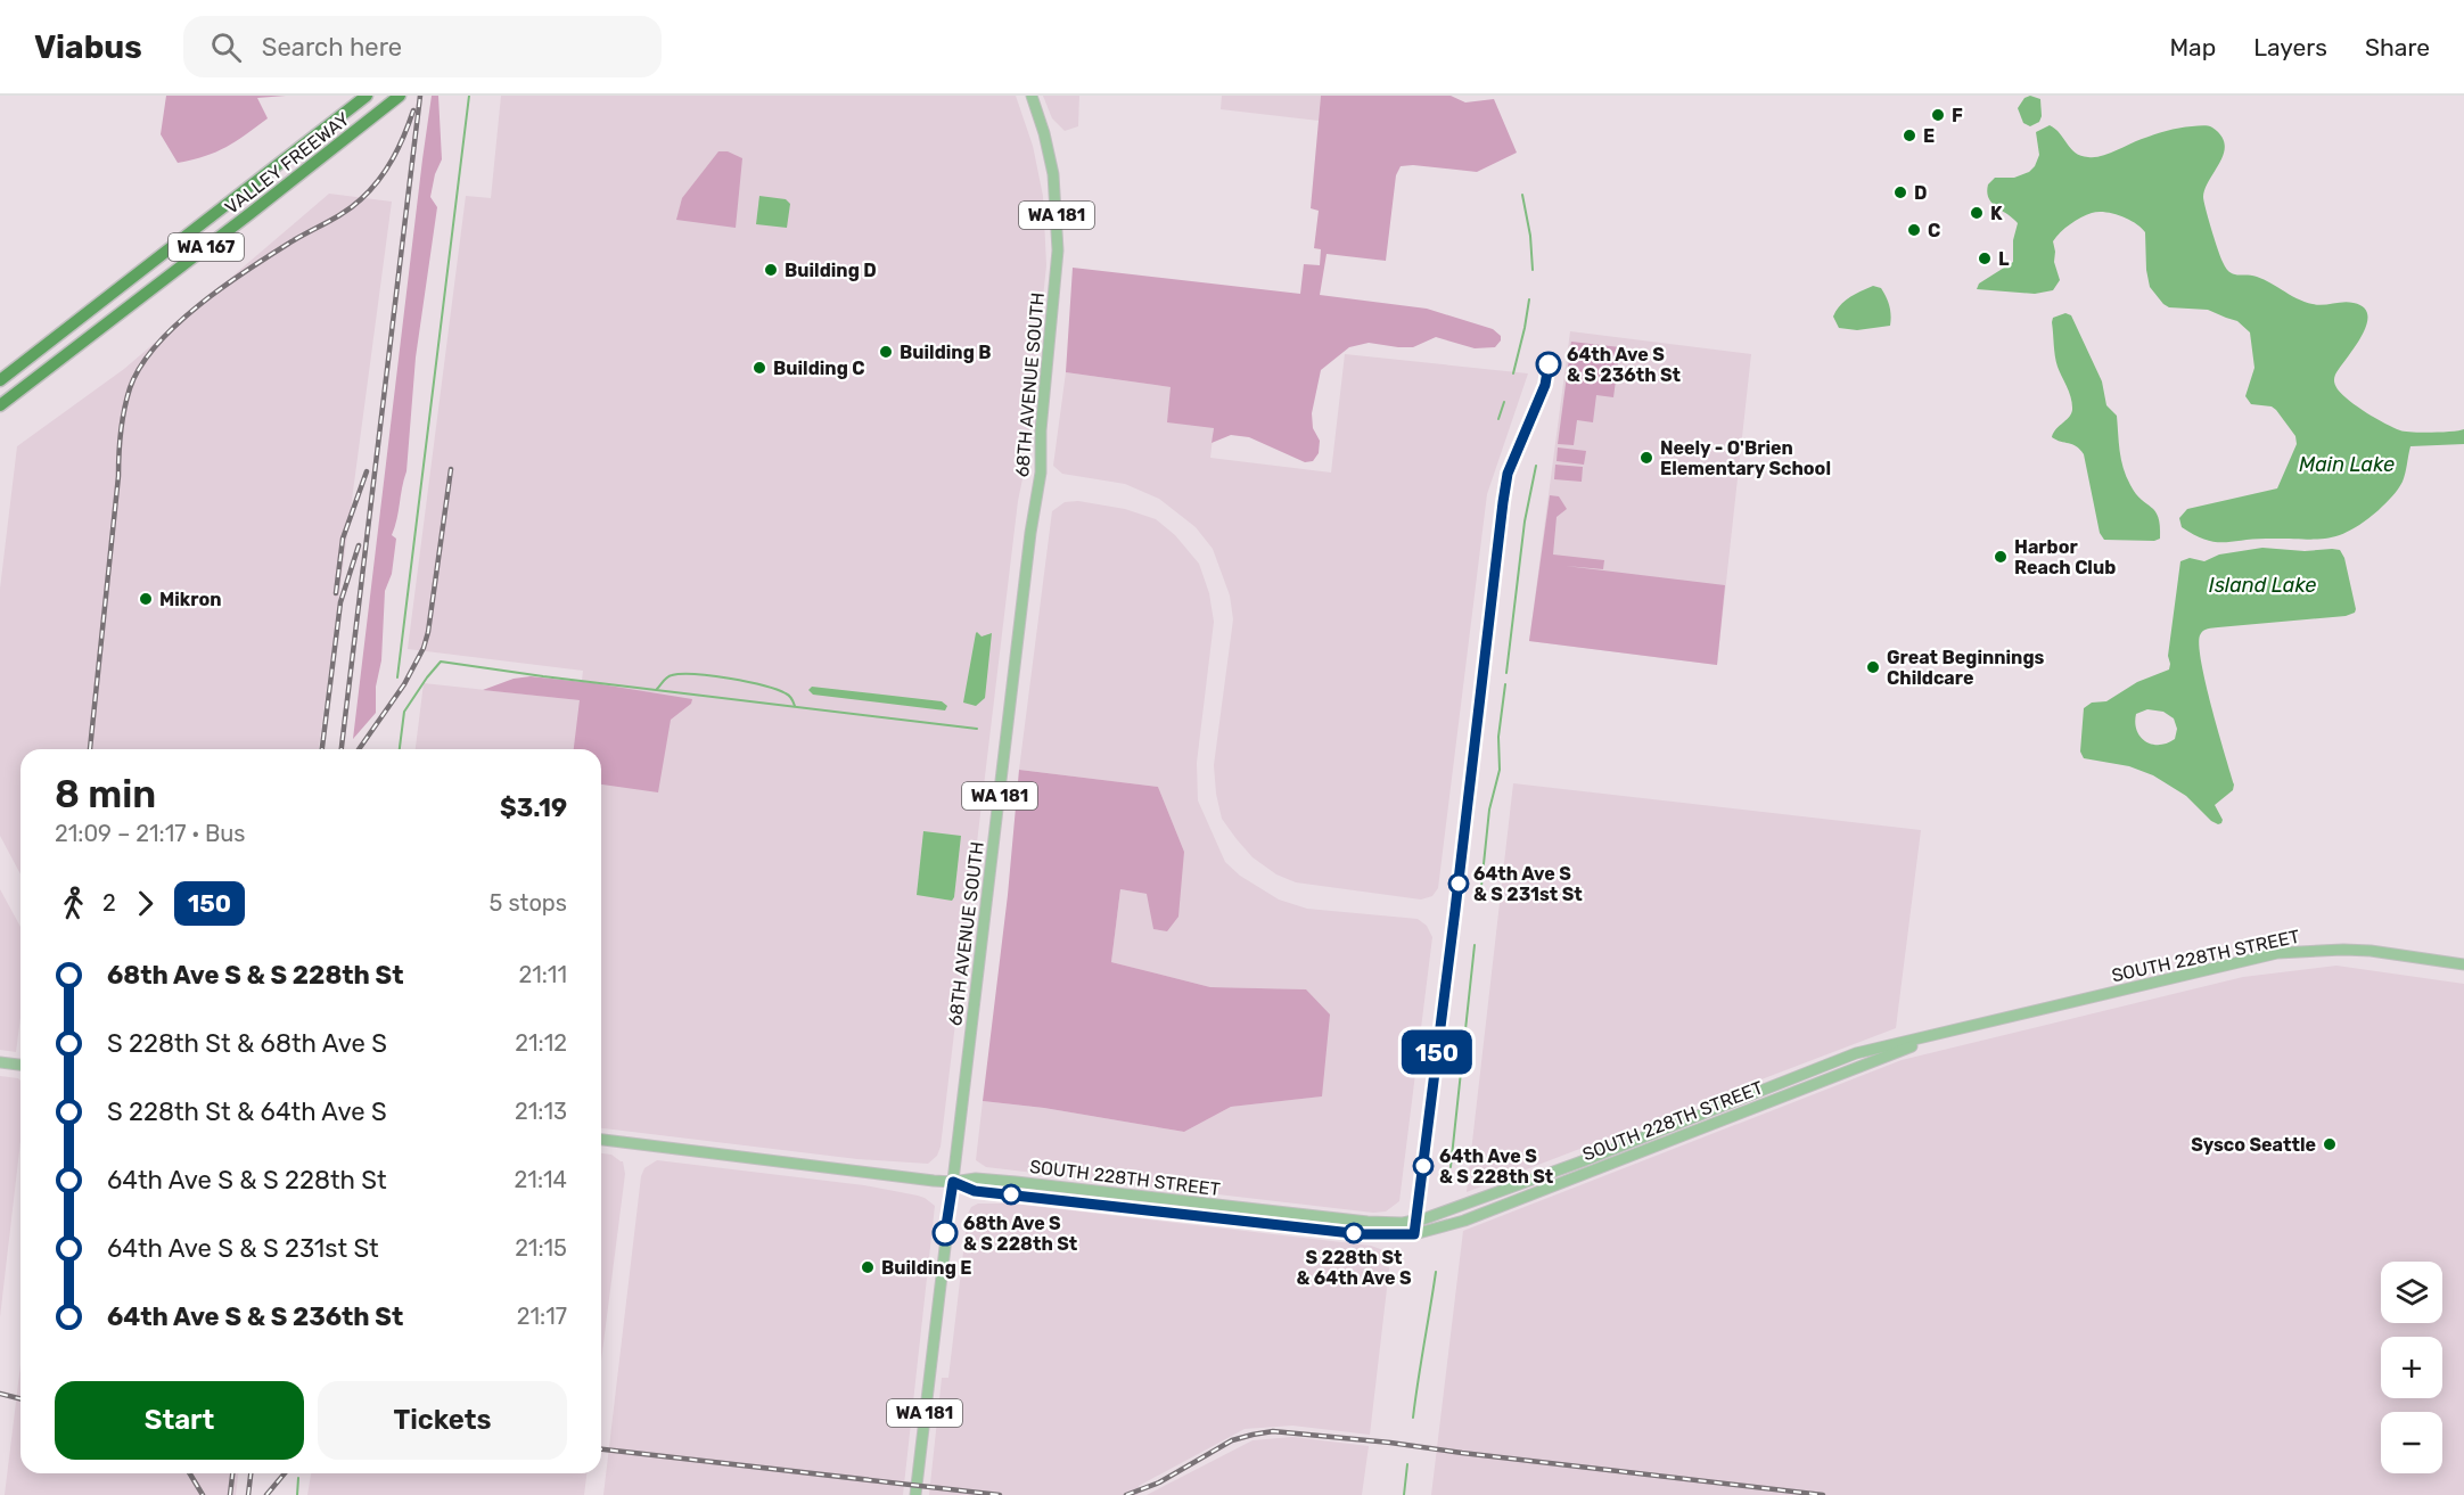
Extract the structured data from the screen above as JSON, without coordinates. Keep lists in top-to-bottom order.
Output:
{
  "streets": {
    "highway": ["VALLEY FREEWAY", "WA 167"],
    "main road": ["WA 181", "68TH AVENUE SOUTH", "SOUTH 228TH STREET"]
  },
  "crossings": [
    ["68TH AVENUE SOUTH", "SOUTH 228TH STREET"]
  ],
  "water": ["Main Lake", "Island Lake"],
  "places": [
    "F",
    "E",
    "D",
    "K",
    "C",
    "L",
    "Building D",
    "Building B",
    "64th Ave S & S 236th St",
    "Building C",
    "Neely - O'Brien Elementary School",
    "Harbor Reach Club",
    "Mikron",
    "Great Beginnings Childcare",
    "64th Ave S & S 231st St",
    "Sysco Seattle",
    "64th Ave S & S 228th St",
    "68th Ave S & S 228th St",
    "S 228th St & 64th Ave S",
    "Building E"
  ],
  "lines": ["bus line 150"],
  "page": {
    "header": "Viabus",
    "search": "Search here",
    "nav": ["Map", "Layers", "Share"],
    "on_map": "150",
    "heading": ["8 min", "21:09 – 21:17 · Bus", "$3.19"],
    "legs": ["2", "150", "5 stops"],
    "list": [
      {
        "name": "68th Ave S & S 228th St",
        "value": "21:11"
      },
      {
        "name": "S 228th St & 68th Ave S",
        "value": "21:12"
      },
      {
        "name": "S 228th St & 64th Ave S",
        "value": "21:13"
      },
      {
        "name": "64th Ave S & S 228th St",
        "value": "21:14"
      },
      {
        "name": "64th Ave S & S 231st St",
        "value": "21:15"
      },
      {
        "name": "64th Ave S & S 236th St",
        "value": "21:17"
      }
    ],
    "map_buttons": ["+", "−"],
    "buttons": ["Start", "Tickets"]
  }
}
